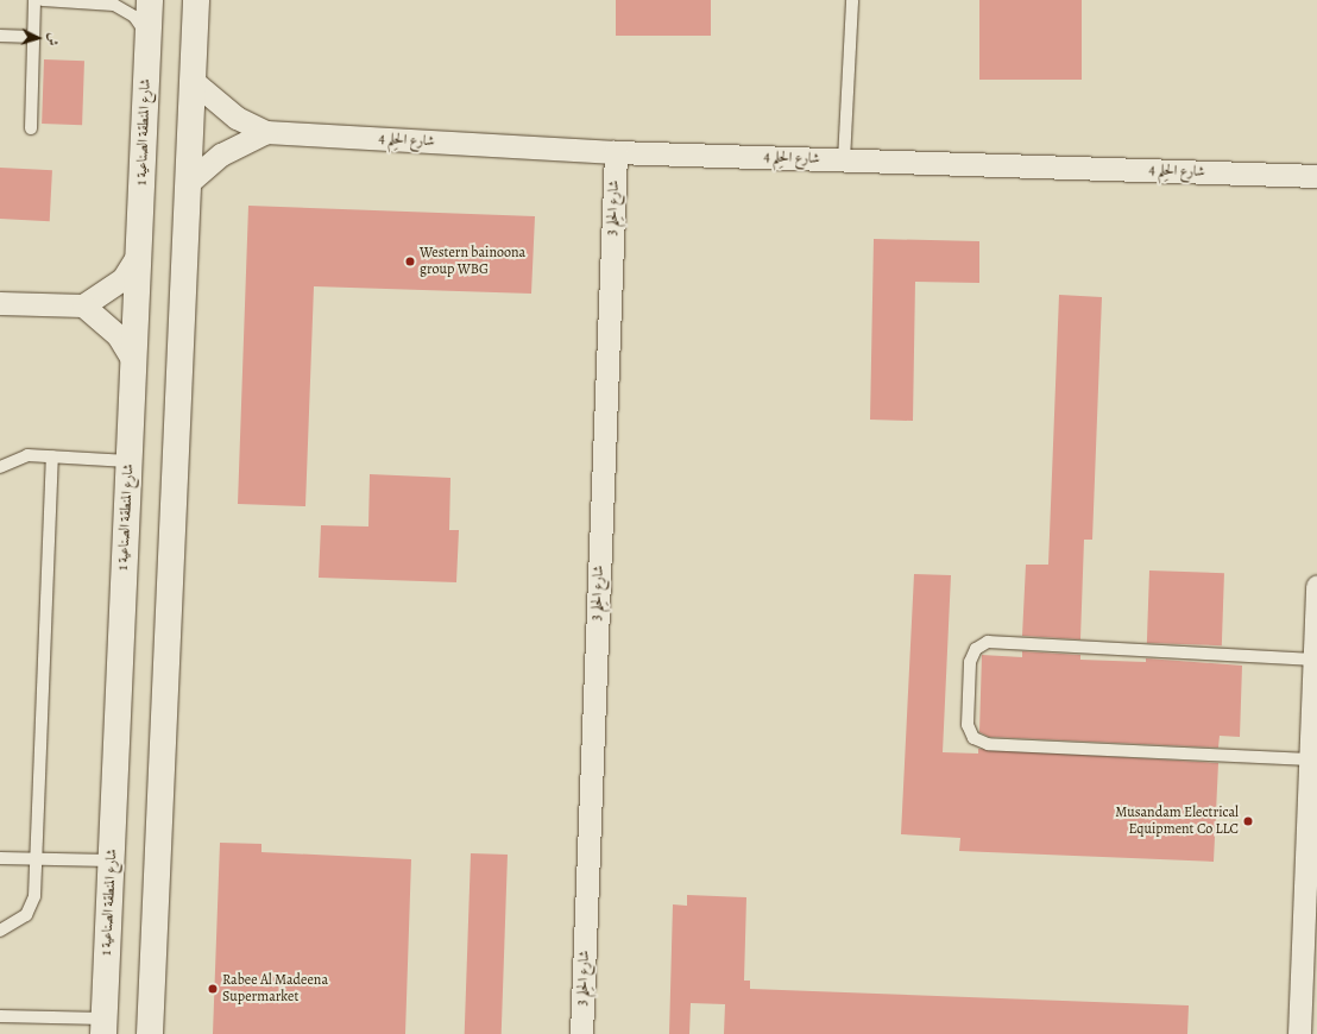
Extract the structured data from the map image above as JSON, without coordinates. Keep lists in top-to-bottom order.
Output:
{
  "streets": {
    "street": ["شارع المنطقة الصناعية 1", "شارع الحِلم 4", "شارع الحِلم 3"]
  },
  "crossings": [
    ["شارع الحِلم 4", "شارع الحِلم 3"]
  ],
  "places": ["Western bainoona group WBG", "Musandam Electrical Equipment Co LLC", "Rabee Al Madeena Supermarket"],
  "north": "right"
}
